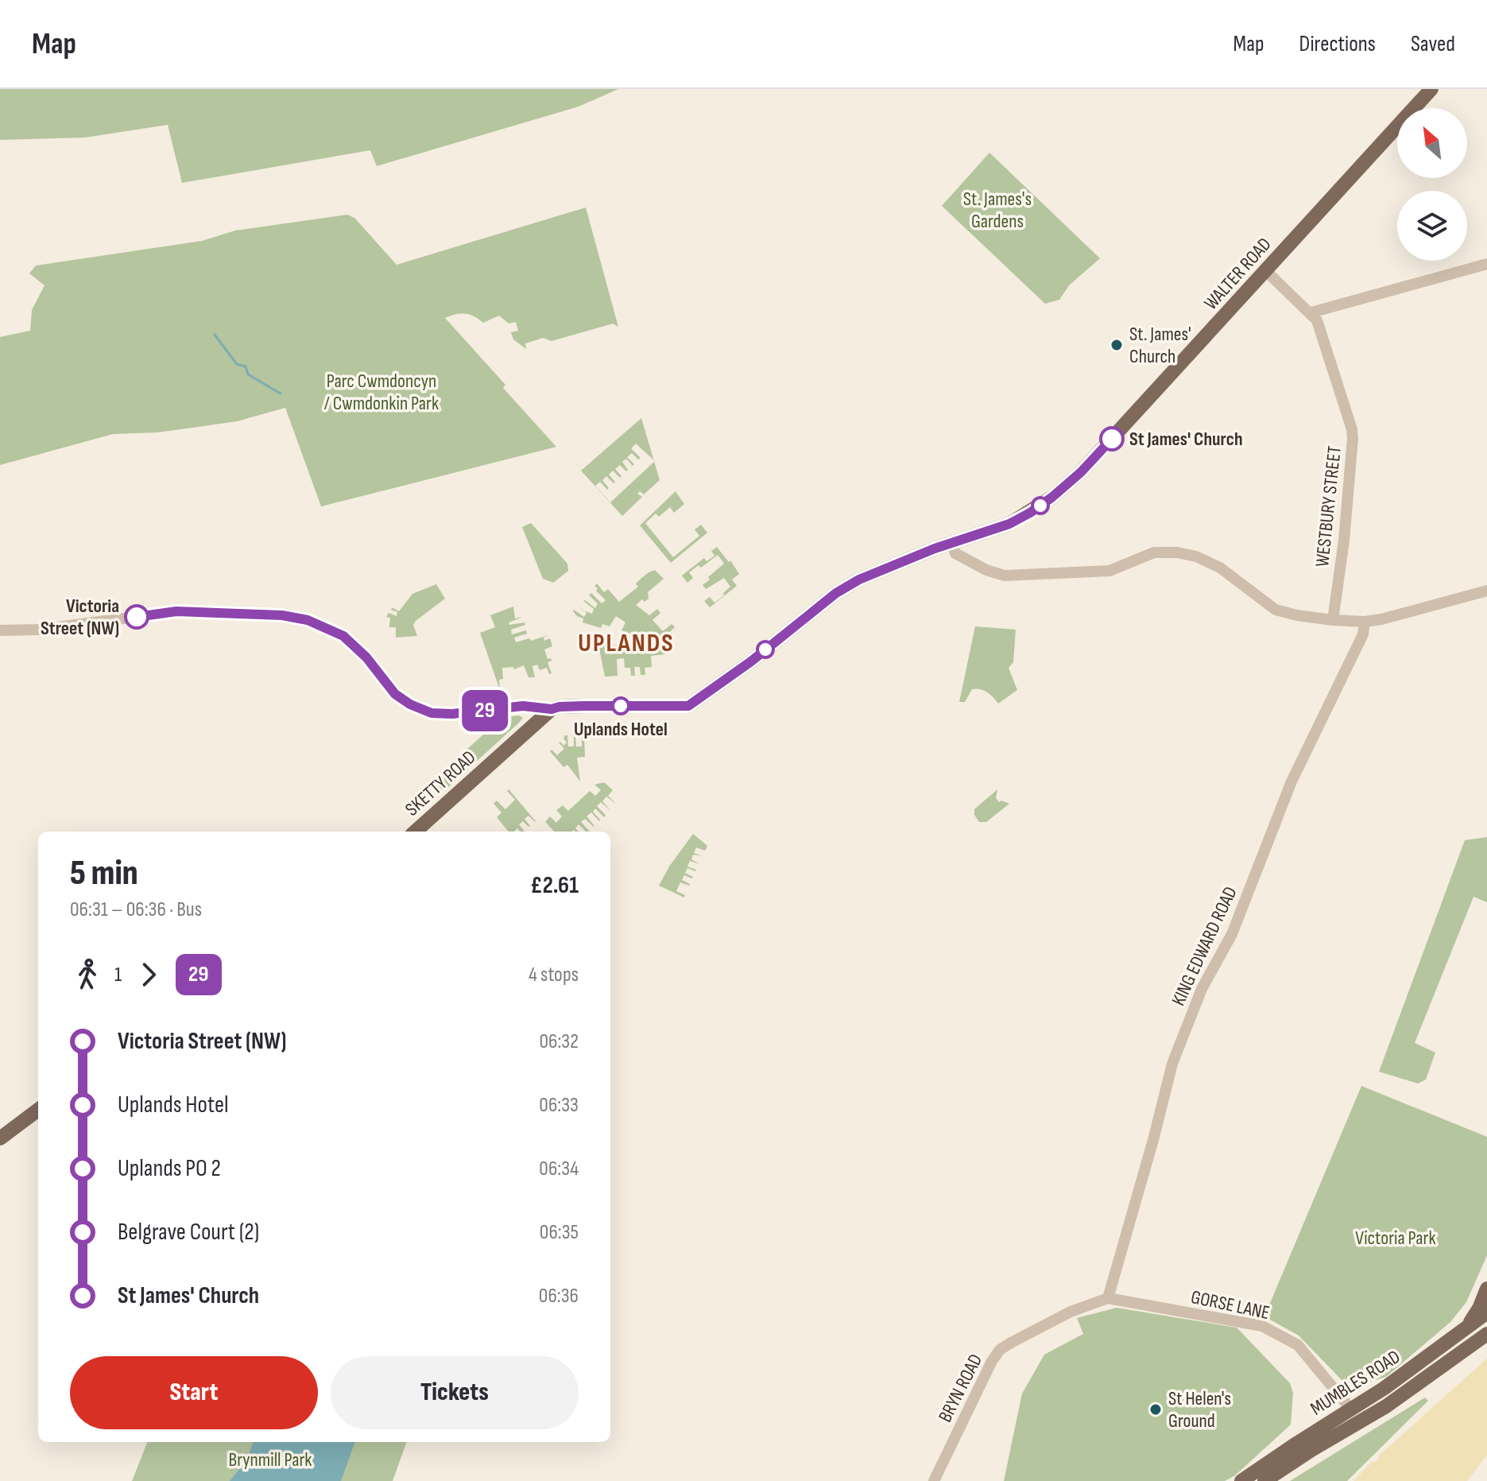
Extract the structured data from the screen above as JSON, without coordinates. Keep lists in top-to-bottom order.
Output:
{
  "streets": {
    "main road": ["WALTER ROAD", "SKETTY ROAD", "MUMBLES ROAD"],
    "street": [
      "WESTBURY STREET",
      "KING EDWARD ROAD",
      "GORSE LANE",
      "BRYN ROAD"
    ]
  },
  "crossings": [
    ["WALTER ROAD", "WESTBURY STREET"],
    ["WALTER ROAD", "SKETTY ROAD"],
    ["KING EDWARD ROAD", "GORSE LANE"],
    ["KING EDWARD ROAD", "BRYN ROAD"],
    ["GORSE LANE", "MUMBLES ROAD"],
    ["GORSE LANE", "BRYN ROAD"]
  ],
  "districts": ["UPLANDS"],
  "parks": [
    "St. James's Gardens",
    "Parc Cwmdoncyn / Cwmdonkin Park",
    "Victoria Park",
    "Brynmill Park"
  ],
  "places": [
    "St. James' Church",
    "St James' Church",
    "Victoria Street (NW)",
    "Uplands Hotel",
    "St Helen's Ground"
  ],
  "lines": ["bus line 29"],
  "north": "top left",
  "page": {
    "header": "Map",
    "nav": ["Map", "Directions", "Saved"],
    "on_map": "29",
    "heading": ["5 min", "06:31 – 06:36 · Bus", "£2.61"],
    "legs": ["1", "29", "4 stops"],
    "list": [
      {
        "name": "Victoria Street (NW)",
        "value": "06:32"
      },
      {
        "name": "Uplands Hotel",
        "value": "06:33"
      },
      {
        "name": "Uplands PO 2",
        "value": "06:34"
      },
      {
        "name": "Belgrave Court (2)",
        "value": "06:35"
      },
      {
        "name": "St James' Church",
        "value": "06:36"
      }
    ],
    "buttons": ["Start", "Tickets"]
  }
}
